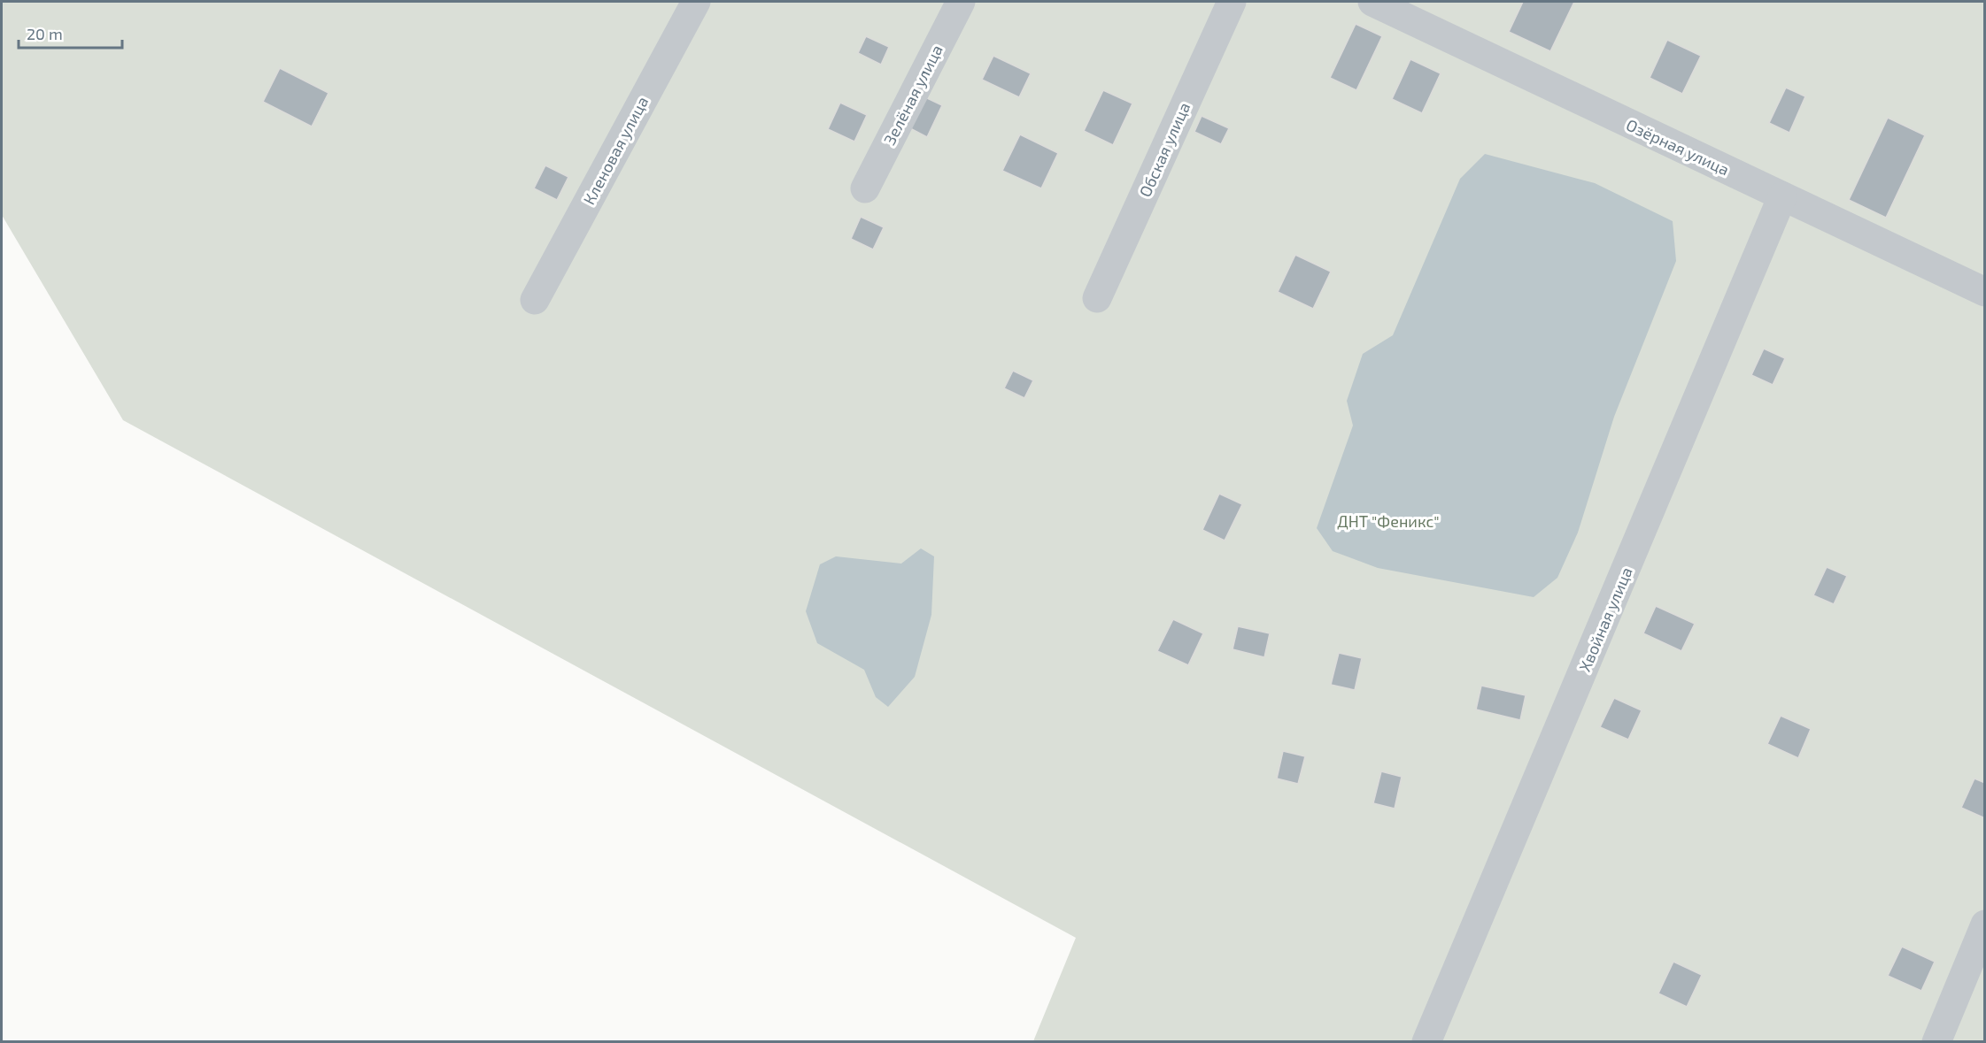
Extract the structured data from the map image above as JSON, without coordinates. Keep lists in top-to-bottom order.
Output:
{
  "streets": {
    "street": [
      "Зелёная улица",
      "Озёрная улица",
      "Обская улица",
      "Кленовая улица",
      "Хвойная улица"
    ]
  },
  "crossings": [
    ["Озёрная улица", "Хвойная улица"]
  ],
  "parks": ["ДНТ \"Феникс\""],
  "scale_bar": "20 m"
}
